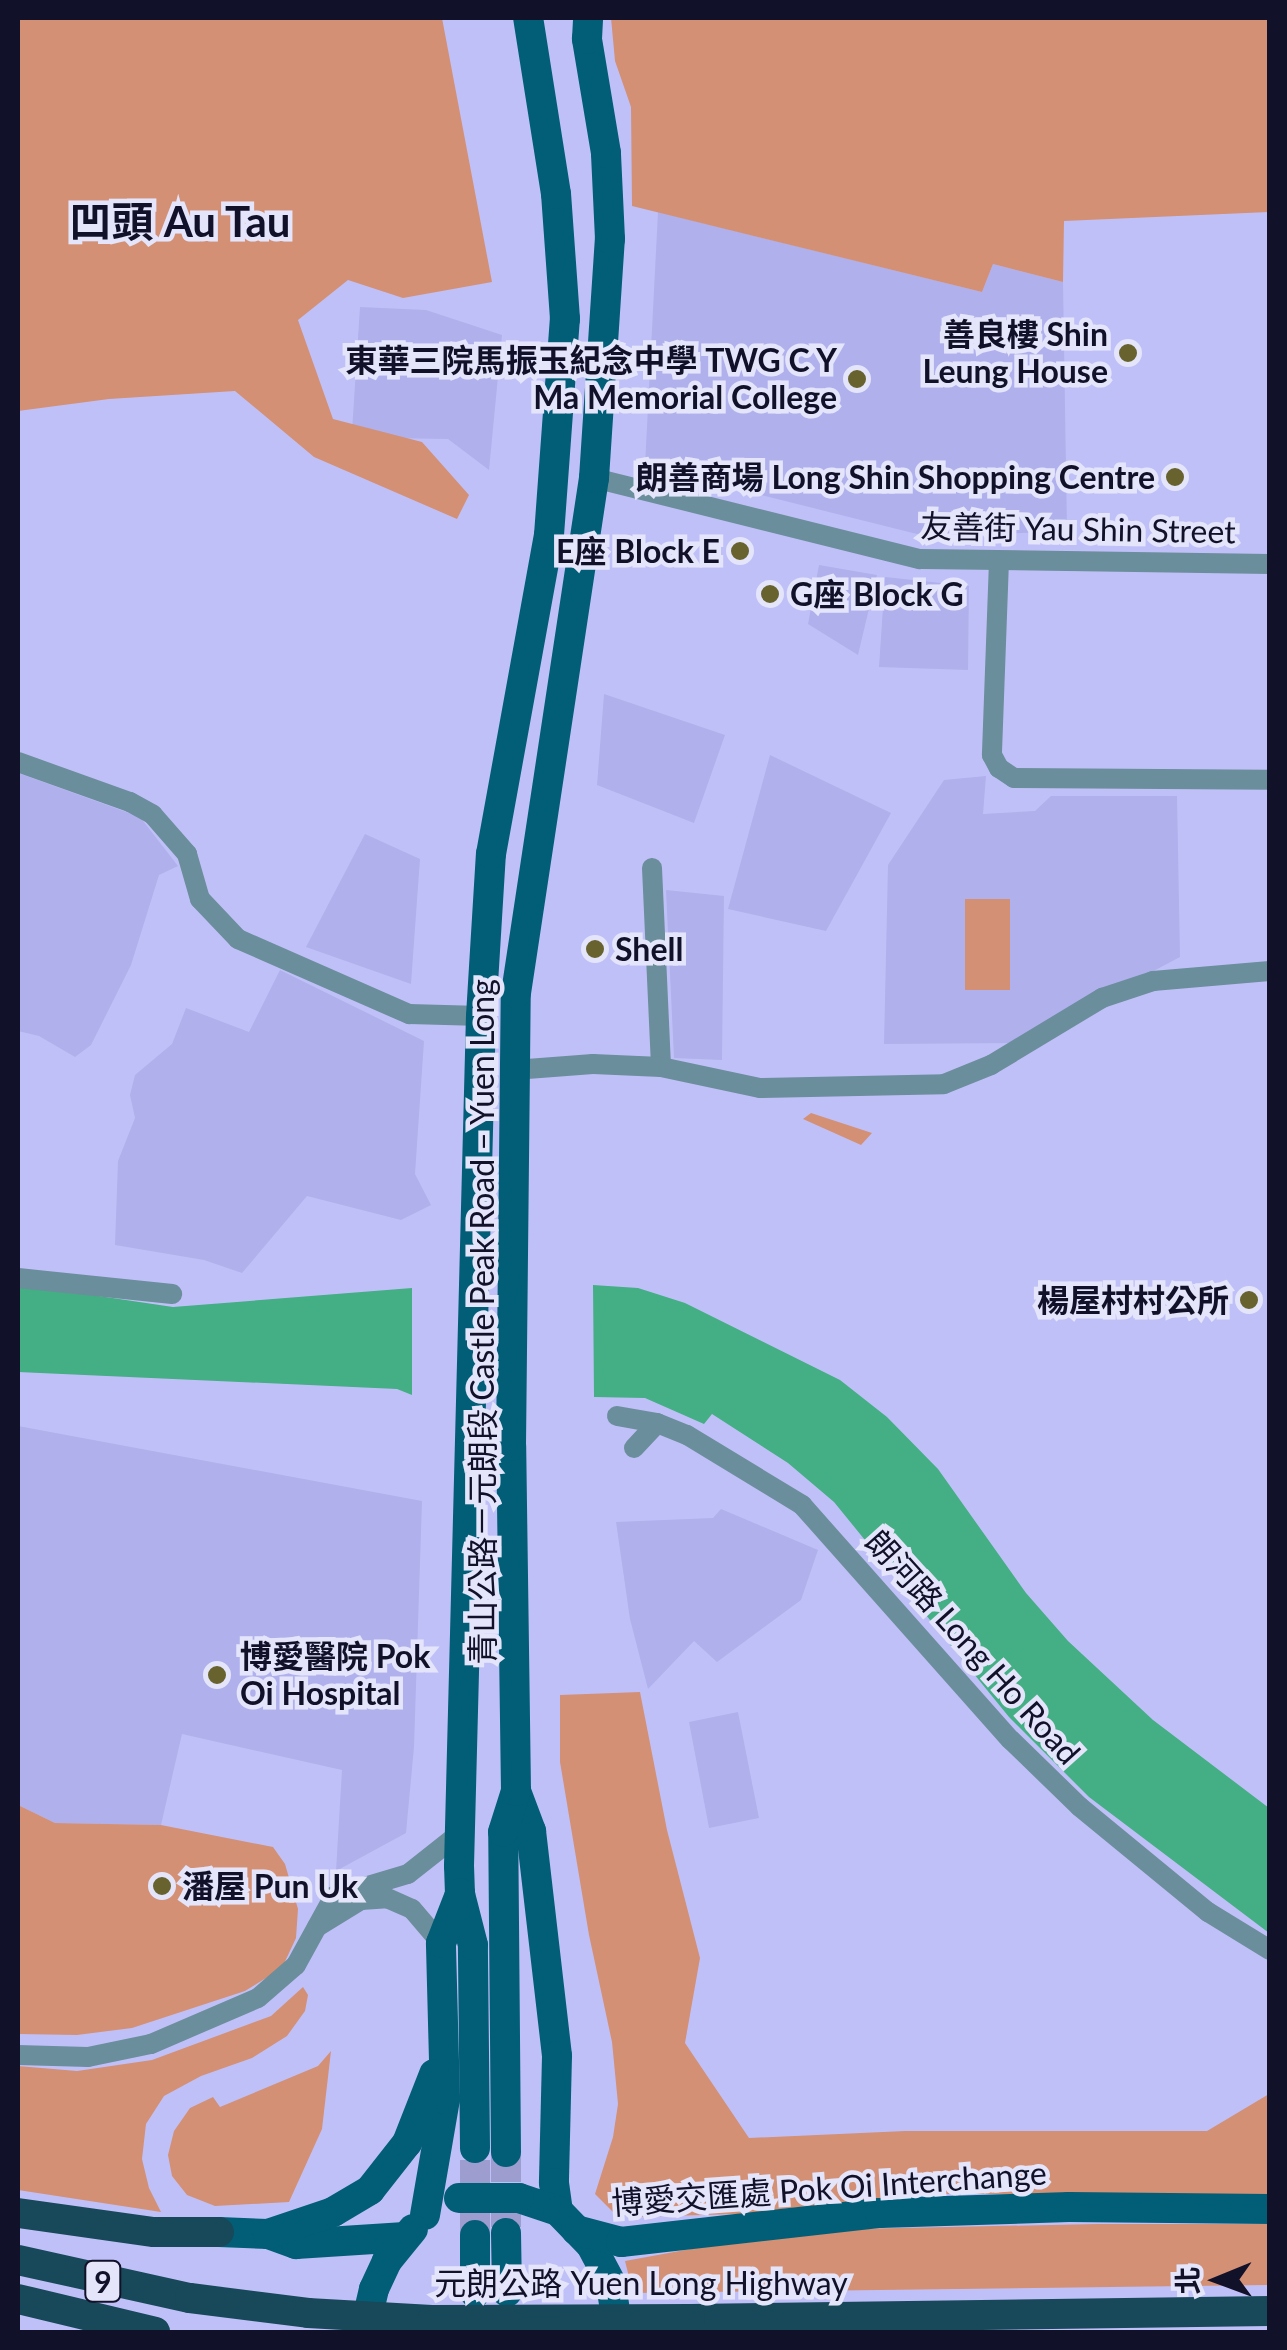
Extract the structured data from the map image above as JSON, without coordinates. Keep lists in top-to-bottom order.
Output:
{
  "streets": {
    "highway": ["9", "元朗公路 Yuen Long Highway"],
    "main road": ["青山公路－元朗段 Castle Peak Road – Yuen Long", "博愛交匯處 Pok Oi Interchange"],
    "street": ["友善街 Yau Shin Street", "朗河路 Long Ho Road"]
  },
  "crossings": [
    ["友善街 Yau Shin Street", "青山公路－元朗段 Castle Peak Road – Yuen Long"]
  ],
  "districts": ["凹頭 Au Tau"],
  "places": [
    "善良樓 Shin Leung House",
    "東華三院馬振玉紀念中學 TWG C Y Ma Memorial College",
    "朗善商場 Long Shin Shopping Centre",
    "E座 Block E",
    "G座 Block G",
    "Shell",
    "楊屋村村公所",
    "博愛醫院 Pok Oi Hospital",
    "潘屋 Pun Uk"
  ],
  "north": "left"
}
